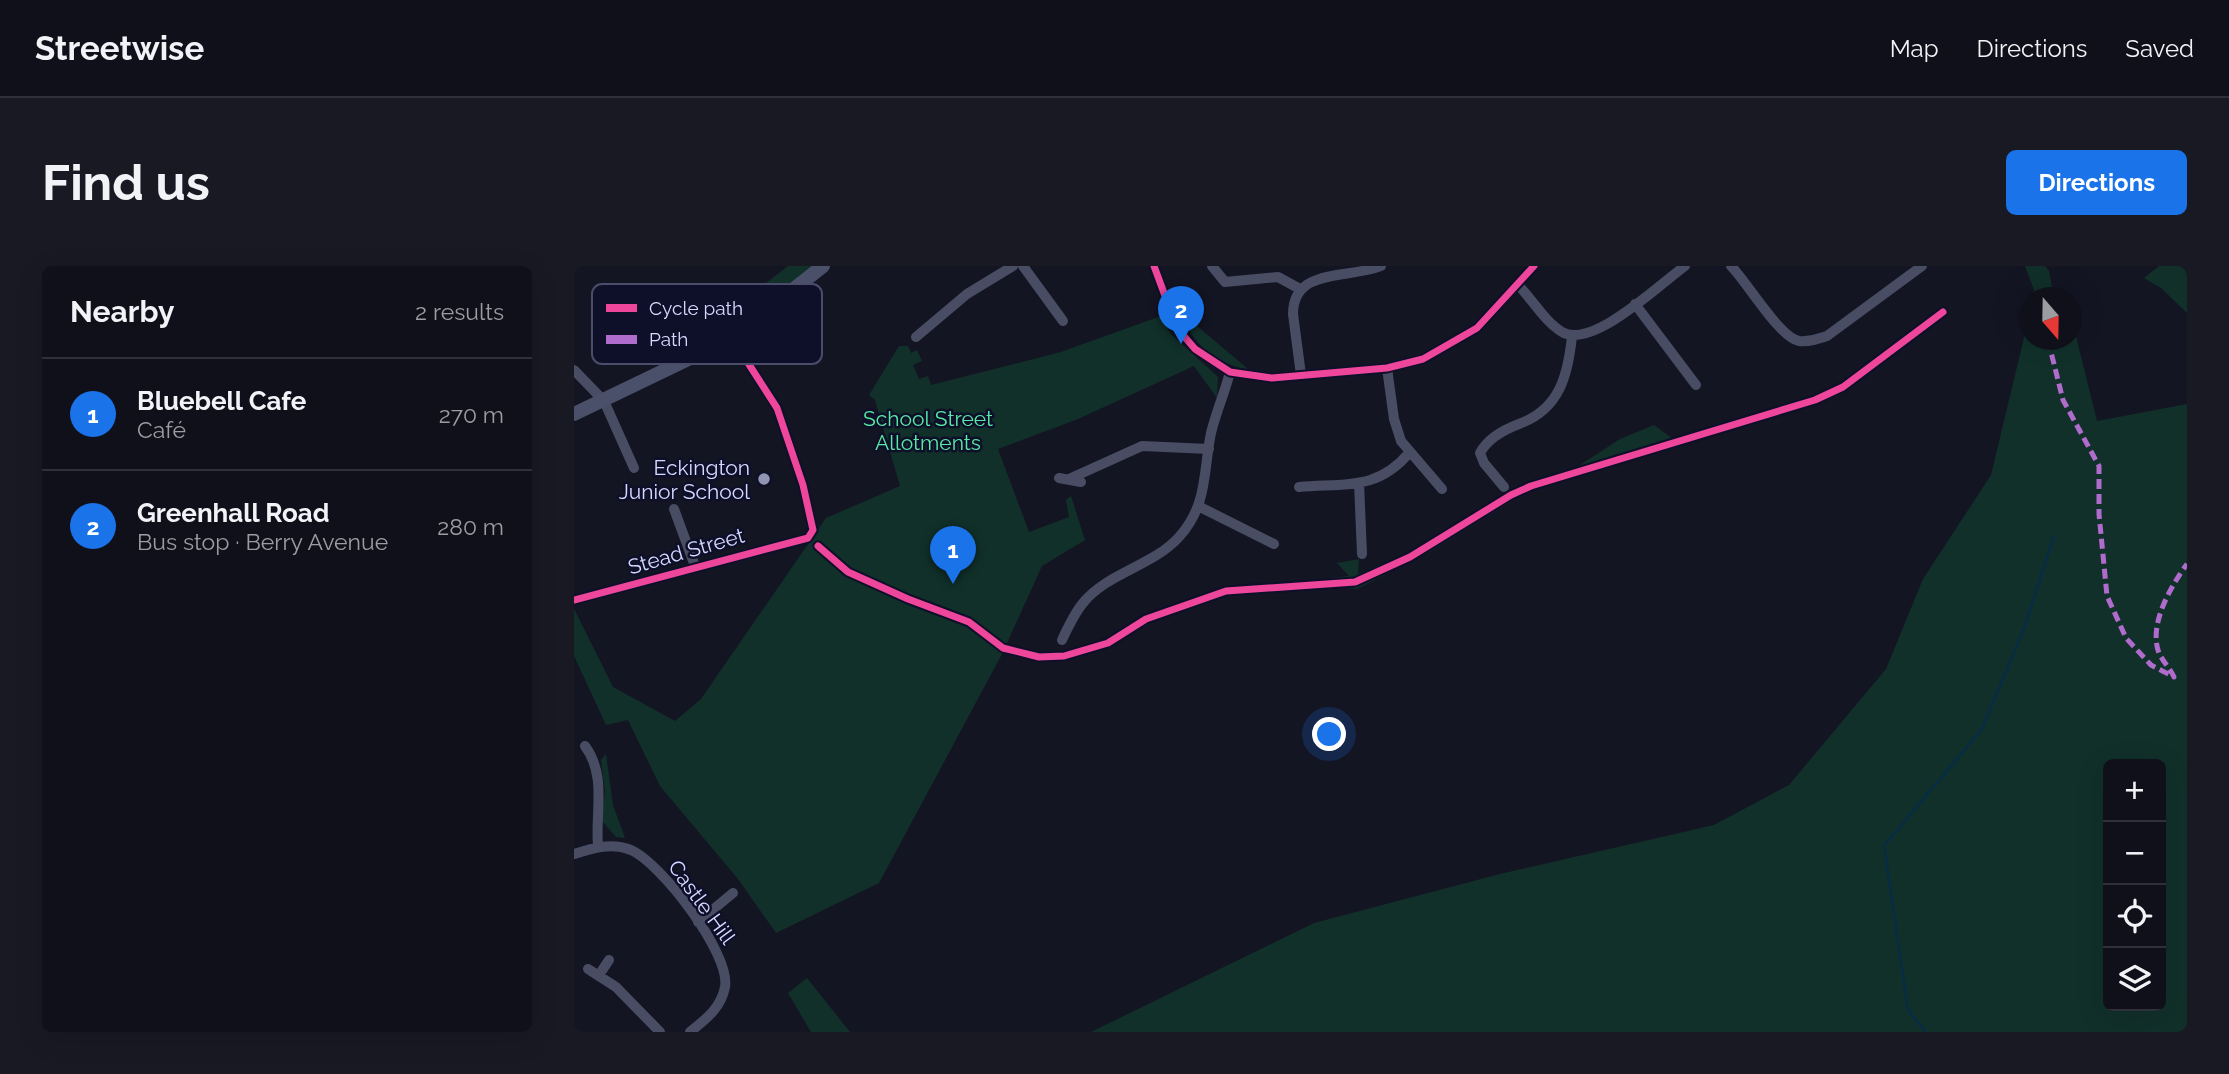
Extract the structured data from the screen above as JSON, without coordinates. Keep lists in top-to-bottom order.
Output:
{
  "streets": {
    "street": ["Stead Street", "Castle Hill"]
  },
  "parks": ["School Street Allotments"],
  "places": ["Eckington Junior School"],
  "legend": ["Cycle path", "Path"],
  "north": "bottom",
  "page": {
    "header": "Streetwise",
    "nav": ["Map", "Directions", "Saved"],
    "buttons": "Directions",
    "title": "Find us",
    "heading": ["Nearby", "2 results"],
    "pins": ["2", "1"],
    "list": [
      {
        "mark": "1",
        "name": "Bluebell Cafe",
        "note": "Café",
        "value": "270 m"
      },
      {
        "mark": "2",
        "name": "Greenhall Road",
        "note": "Bus stop · Berry Avenue",
        "value": "280 m"
      }
    ],
    "map_buttons": ["+", "−"]
  }
}
